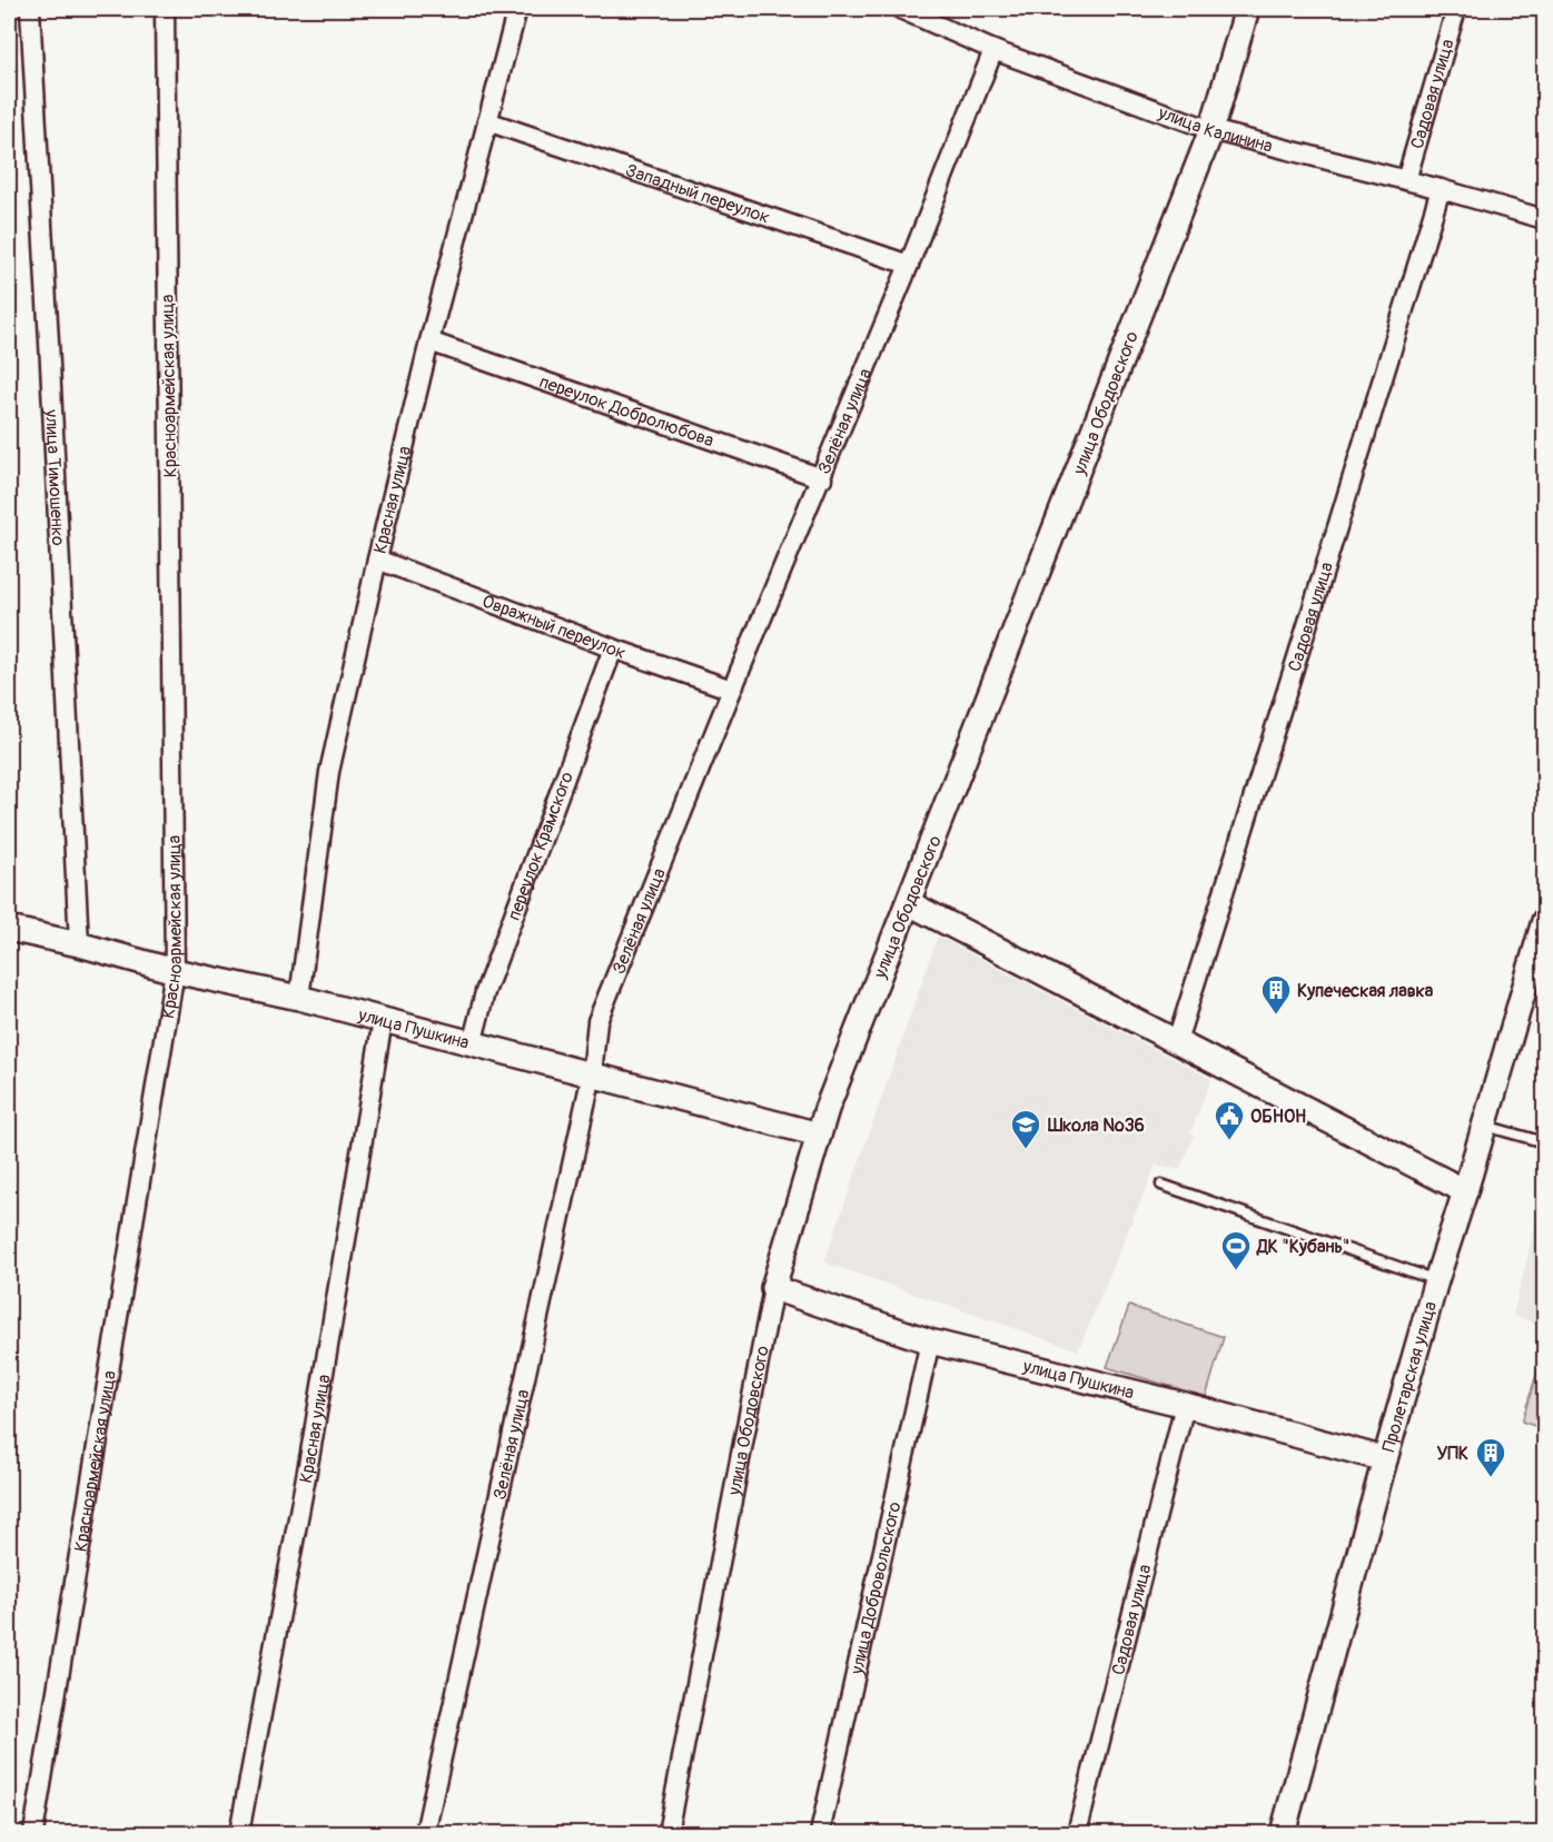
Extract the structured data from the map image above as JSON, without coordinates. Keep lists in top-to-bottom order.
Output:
{
  "streets": {
    "street": [
      "Садовая улица",
      "улица Калинина",
      "Западный переулок",
      "Красноармейская улица",
      "улица Ободовского",
      "переулок Добролюбова",
      "Зелёная улица",
      "улица Тимошенко",
      "Красная улица",
      "Овражный переулок",
      "переулок Крамского",
      "улица Пушкина",
      "Пролетарская улица",
      "улица Добровольского"
    ]
  },
  "crossings": [
    ["Садовая улица", "улица Калинина"],
    ["Садовая улица", "улица Пушкина"],
    ["улица Калинина", "улица Ободовского"],
    ["улица Калинина", "Зелёная улица"],
    ["Западный переулок", "Зелёная улица"],
    ["Западный переулок", "Красная улица"],
    ["Красноармейская улица", "улица Пушкина"],
    ["улица Ободовского", "улица Пушкина"],
    ["переулок Добролюбова", "Зелёная улица"],
    ["переулок Добролюбова", "Красная улица"],
    ["Зелёная улица", "Овражный переулок"],
    ["Зелёная улица", "улица Пушкина"],
    ["улица Тимошенко", "улица Пушкина"],
    ["Красная улица", "Овражный переулок"],
    ["Красная улица", "улица Пушкина"],
    ["Овражный переулок", "переулок Крамского"],
    ["переулок Крамского", "улица Пушкина"],
    ["улица Пушкина", "Пролетарская улица"],
    ["улица Пушкина", "улица Добровольского"]
  ],
  "places": {
    "building": ["Купеческая лавка", "УПК"],
    "public building": ["ОБНОН"],
    "school or university": ["Школа №36"],
    "sports": ["ДК \"Кубань\""]
  }
}
